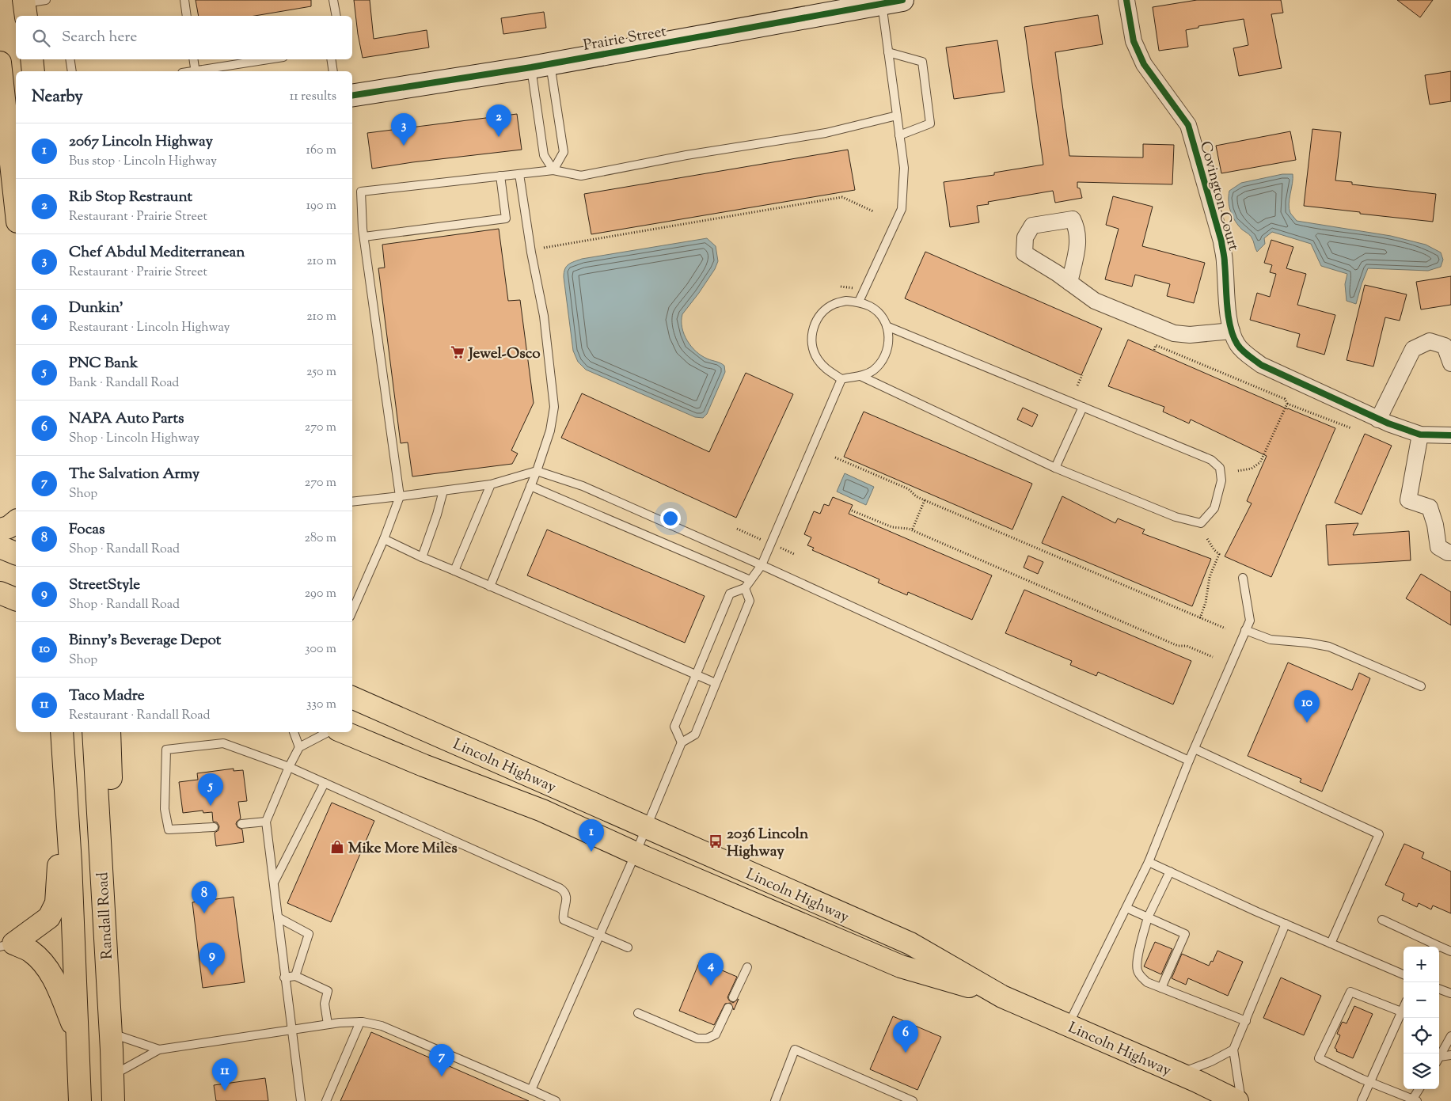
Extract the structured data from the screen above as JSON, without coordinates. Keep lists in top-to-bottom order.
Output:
{
  "streets": {
    "main road": ["Lincoln Highway", "Randall Road"],
    "street": ["Prairie Street", "Covington Court"]
  },
  "places": {
    "supermarket": ["Jewel-Osco"],
    "bus stop": ["2036 Lincoln Highway"],
    "shop": ["Mike More Miles"]
  },
  "page": {
    "search": "Search here",
    "heading": ["Nearby", "11 results"],
    "pins": [
      "2",
      "3",
      "10",
      "5",
      "1",
      "8",
      "9",
      "4",
      "6",
      "7",
      "11"
    ],
    "list": [
      {
        "mark": "1",
        "name": "2067 Lincoln Highway",
        "note": "Bus stop · Lincoln Highway",
        "value": "160 m"
      },
      {
        "mark": "2",
        "name": "Rib Stop Restraunt",
        "note": "Restaurant · Prairie Street",
        "value": "190 m"
      },
      {
        "mark": "3",
        "name": "Chef Abdul Mediterranean",
        "note": "Restaurant · Prairie Street",
        "value": "210 m"
      },
      {
        "mark": "4",
        "name": "Dunkin'",
        "note": "Restaurant · Lincoln Highway",
        "value": "210 m"
      },
      {
        "mark": "5",
        "name": "PNC Bank",
        "note": "Bank · Randall Road",
        "value": "250 m"
      },
      {
        "mark": "6",
        "name": "NAPA Auto Parts",
        "note": "Shop · Lincoln Highway",
        "value": "270 m"
      },
      {
        "mark": "7",
        "name": "The Salvation Army",
        "note": "Shop",
        "value": "270 m"
      },
      {
        "mark": "8",
        "name": "Focas",
        "note": "Shop · Randall Road",
        "value": "280 m"
      },
      {
        "mark": "9",
        "name": "StreetStyle",
        "note": "Shop · Randall Road",
        "value": "290 m"
      },
      {
        "mark": "10",
        "name": "Binny's Beverage Depot",
        "note": "Shop",
        "value": "300 m"
      },
      {
        "mark": "11",
        "name": "Taco Madre",
        "note": "Restaurant · Randall Road",
        "value": "330 m"
      }
    ],
    "map_buttons": ["+", "−"]
  }
}
